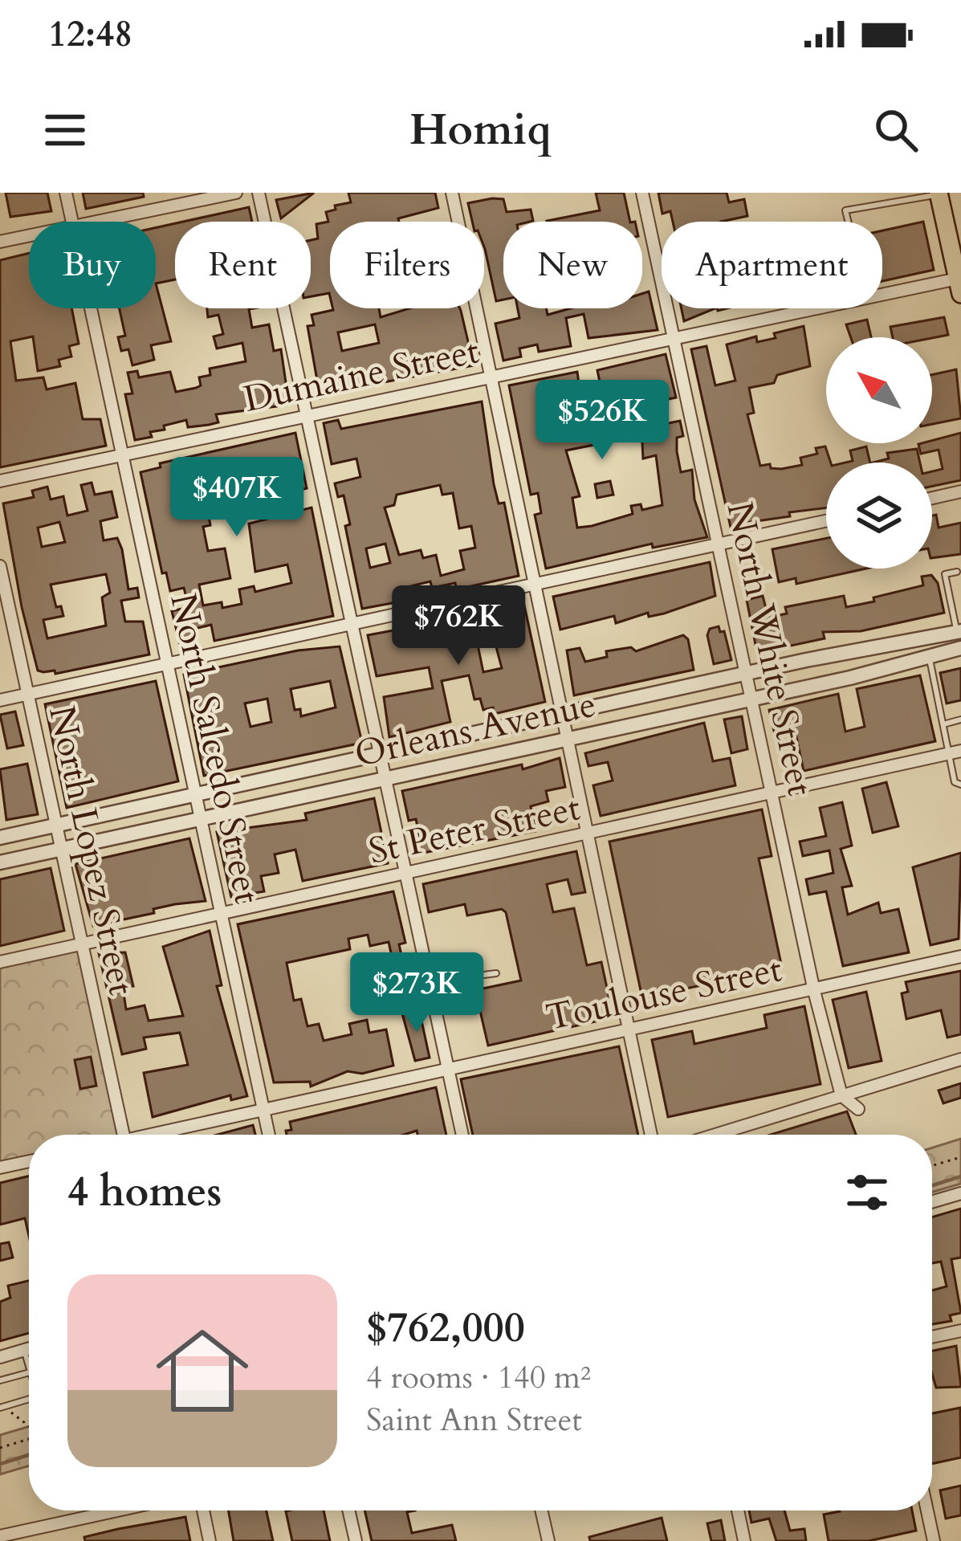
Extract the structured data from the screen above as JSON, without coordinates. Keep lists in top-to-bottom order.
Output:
{
  "streets": {
    "street": [
      "Dumaine Street",
      "North White Street",
      "Orleans Avenue",
      "North Salcedo Street",
      "St Peter Street",
      "North Lopez Street",
      "Toulouse Street"
    ]
  },
  "crossings": [
    ["Dumaine Street", "North White Street"],
    ["Dumaine Street", "North Salcedo Street"],
    ["North White Street", "Orleans Avenue"],
    ["North White Street", "St Peter Street"],
    ["North White Street", "Toulouse Street"],
    ["Orleans Avenue", "North Salcedo Street"],
    ["Orleans Avenue", "North Lopez Street"],
    ["North Salcedo Street", "St Peter Street"],
    ["North Salcedo Street", "Toulouse Street"],
    ["St Peter Street", "North Lopez Street"]
  ],
  "north": "top left",
  "page": {
    "status": "12:48",
    "header": "Homiq",
    "chip": [
      "Buy",
      "Rent",
      "Filters",
      "New",
      "Apartment"
    ],
    "price": [
      "$526K",
      "$407K",
      "$762K",
      "$273K"
    ],
    "heading": "4 homes",
    "list": [
      {
        "name": "$762,000",
        "note": "4 rooms · 140 m² · Saint Ann Street"
      }
    ]
  }
}
